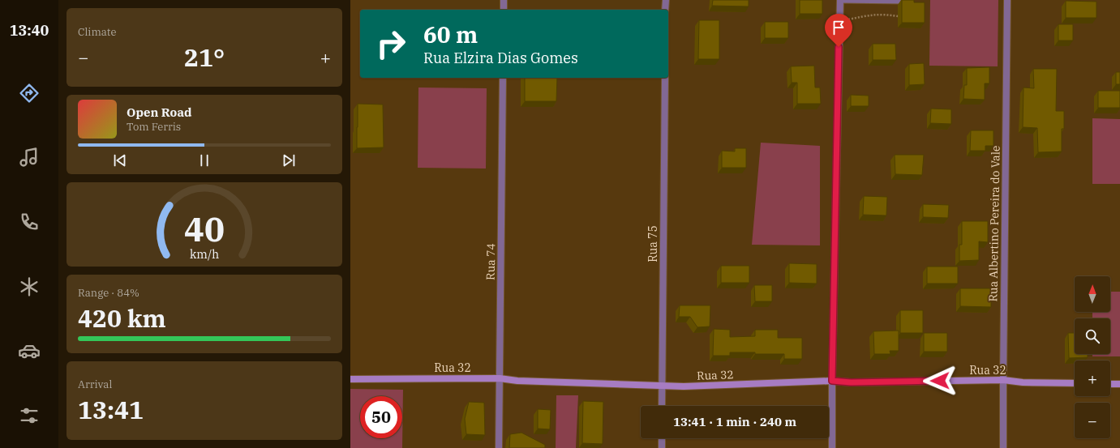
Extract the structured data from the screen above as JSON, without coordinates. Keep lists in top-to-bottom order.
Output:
{
  "streets": {
    "main road": ["Rua 32"],
    "street": ["Rua Albertino Pereira do Vale", "Rua 75", "Rua 74"]
  },
  "crossings": [
    ["Rua Albertino Pereira do Vale", "Rua 32"],
    ["Rua 75", "Rua 32"],
    ["Rua 74", "Rua 32"]
  ],
  "north": "top",
  "page": {
    "tabs": "13:40",
    "tile": [
      "Climate",
      ["Range · 84%", "420 km"],
      ["Arrival", "13:41"]
    ],
    "turn": ["60 m", "Rua Elzira Dias Gomes"],
    "heat": ["−", "21°", "+"],
    "song": ["Open Road", "Tom Ferris"],
    "map_buttons": ["+", "−"],
    "limit": "50",
    "trip": "13:41 · 1 min · 240 m",
    "gauge": ["40", "km/h"]
  }
}
